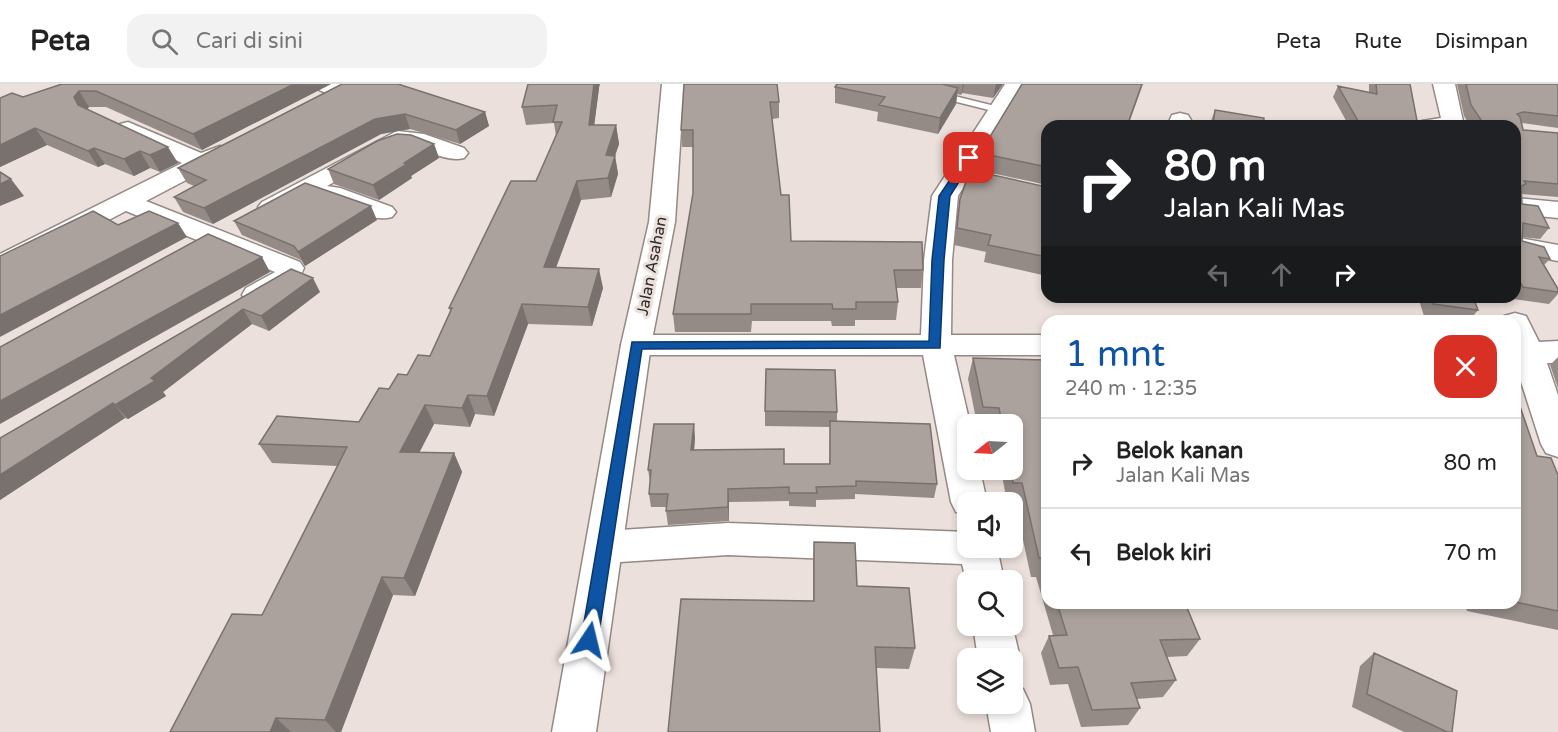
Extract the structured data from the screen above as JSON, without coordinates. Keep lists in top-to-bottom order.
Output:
{
  "streets": {
    "street": ["Jalan Asahan"]
  },
  "north": "left",
  "page": {
    "header": "Peta",
    "search": "Cari di sini",
    "nav": ["Peta", "Rute", "Disimpan"],
    "turn": ["80 m", "Jalan Kali Mas"],
    "heading": ["1 mnt", "240 m · 12:35"],
    "list": [
      {
        "name": "Belok kanan",
        "note": "Jalan Kali Mas",
        "value": "80 m"
      },
      {
        "name": "Belok kiri",
        "value": "70 m"
      }
    ]
  }
}
